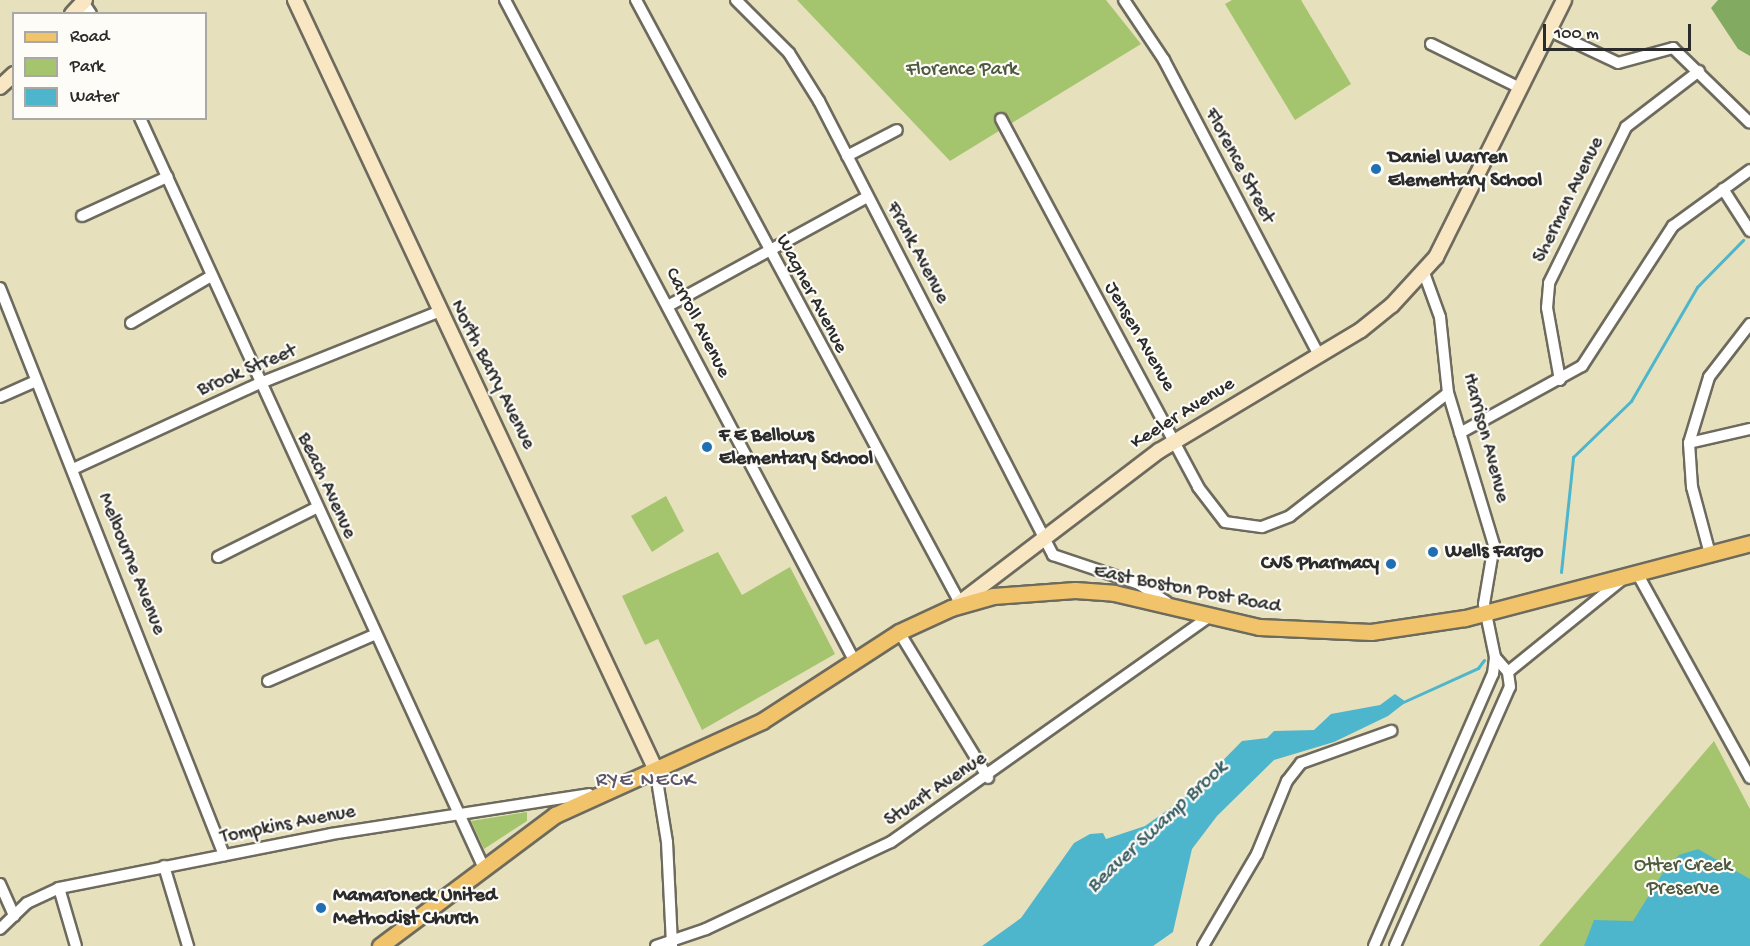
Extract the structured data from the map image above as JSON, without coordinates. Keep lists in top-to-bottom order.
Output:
{
  "streets": {
    "main road": ["North Barry Avenue", "Keeler Avenue", "East Boston Post Road"],
    "street": [
      "Florence Street",
      "Sherman Avenue",
      "Frank Avenue",
      "Wagner Avenue",
      "Carroll Avenue",
      "Jensen Avenue",
      "Brook Street",
      "Harrison Avenue",
      "Beach Avenue",
      "Melbourne Avenue",
      "Stuart Avenue",
      "Tompkins Avenue"
    ]
  },
  "crossings": [
    ["Florence Street", "Keeler Avenue"],
    ["Frank Avenue", "Keeler Avenue"],
    ["Frank Avenue", "East Boston Post Road"],
    ["Wagner Avenue", "Keeler Avenue"],
    ["Wagner Avenue", "East Boston Post Road"],
    ["Carroll Avenue", "East Boston Post Road"],
    ["Jensen Avenue", "Keeler Avenue"],
    ["Jensen Avenue", "Harrison Avenue"],
    ["Brook Street", "North Barry Avenue"],
    ["Brook Street", "Beach Avenue"],
    ["Brook Street", "Melbourne Avenue"],
    ["North Barry Avenue", "East Boston Post Road"],
    ["Keeler Avenue", "Harrison Avenue"],
    ["Keeler Avenue", "East Boston Post Road"],
    ["Harrison Avenue", "East Boston Post Road"],
    ["Beach Avenue", "East Boston Post Road"],
    ["Beach Avenue", "Tompkins Avenue"],
    ["Melbourne Avenue", "Tompkins Avenue"],
    ["East Boston Post Road", "Stuart Avenue"],
    ["East Boston Post Road", "Tompkins Avenue"]
  ],
  "districts": ["RYE NECK"],
  "water": ["Beaver Swamp Brook"],
  "parks": ["Florence Park", "Otter Creek Preserve"],
  "places": [
    "Daniel Warren Elementary School",
    "F E Bellows Elementary School",
    "Wells Fargo",
    "CVS Pharmacy",
    "Mamaroneck United Methodist Church"
  ],
  "legend": ["Road", "Park", "Water"],
  "scale_bar": "100 m"
}
